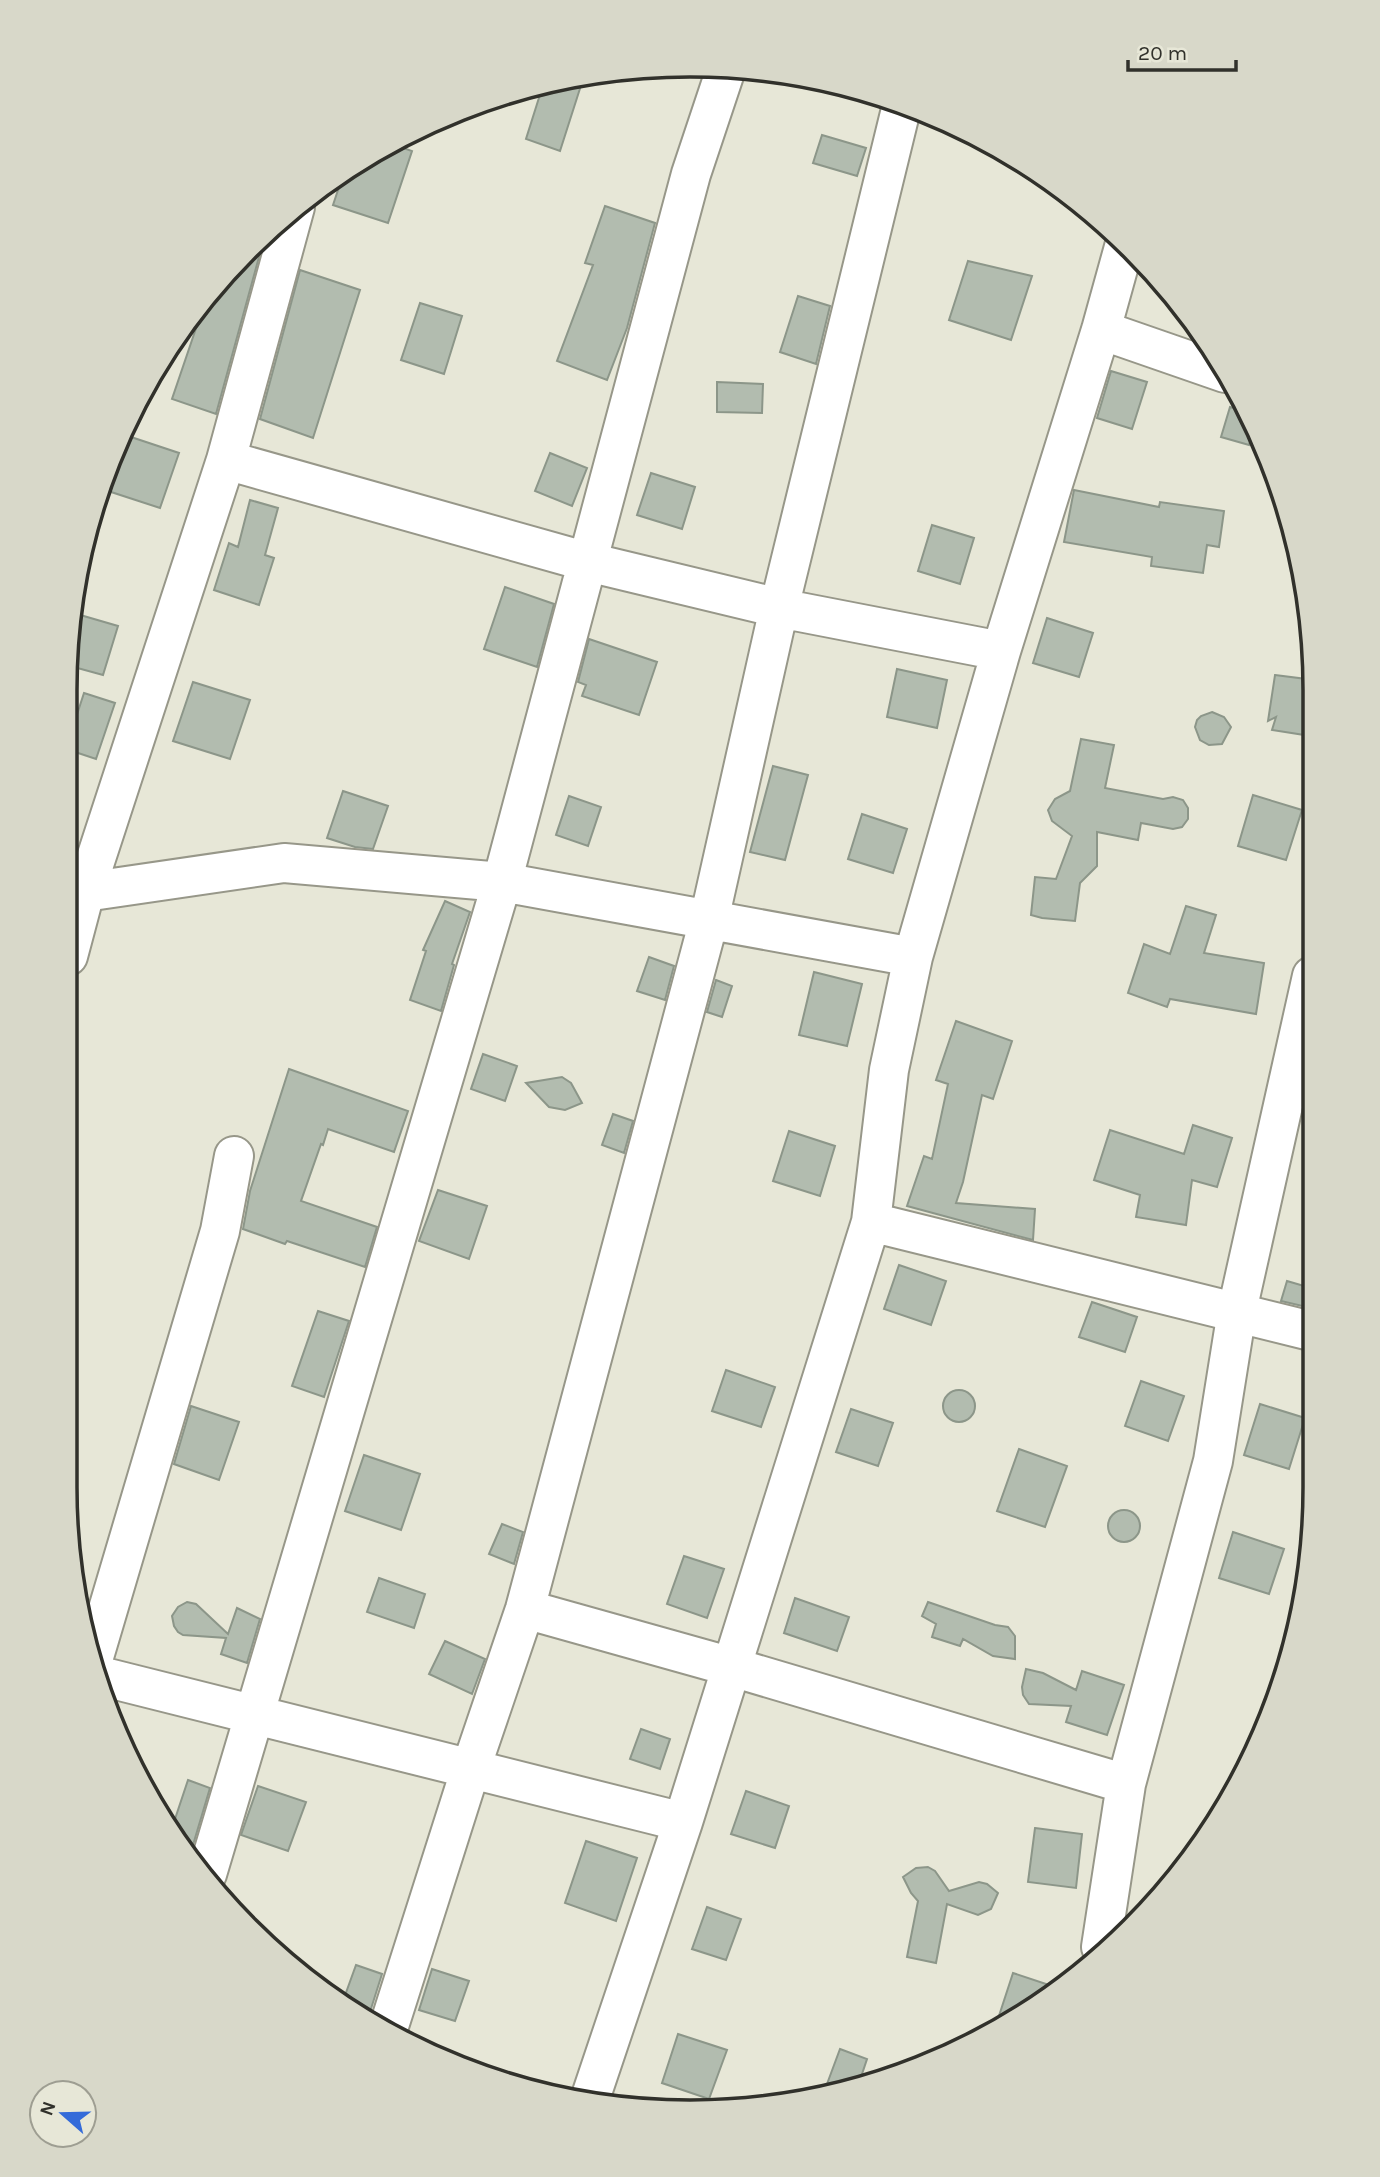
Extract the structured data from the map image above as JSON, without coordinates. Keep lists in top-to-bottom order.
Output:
{
  "scale_bar": "20 m",
  "north": "left"
}
